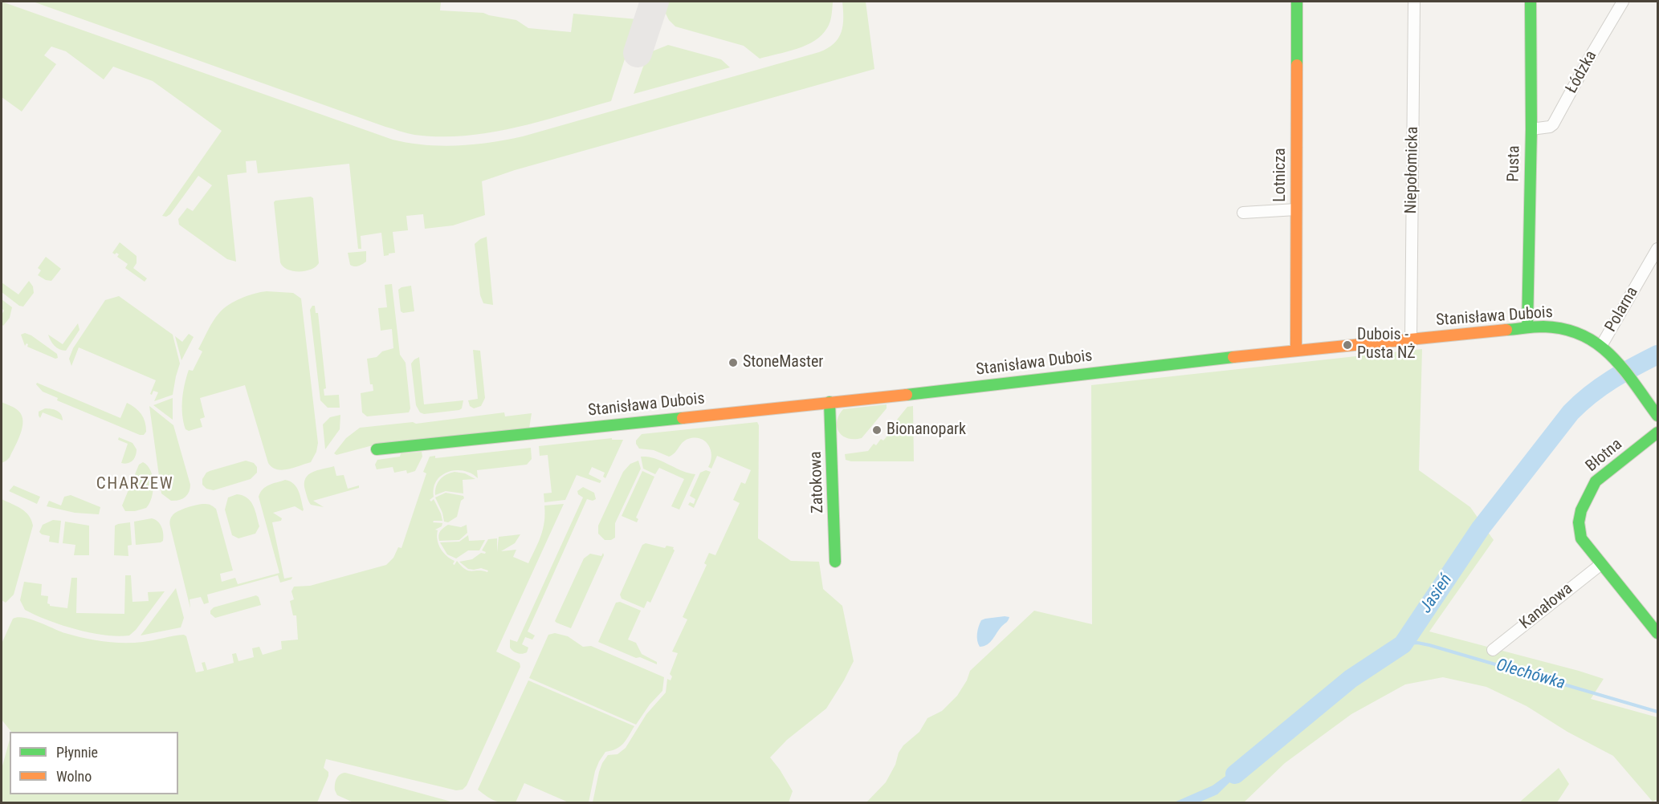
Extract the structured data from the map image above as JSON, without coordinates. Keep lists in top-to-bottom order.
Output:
{
  "streets": {
    "street": [
      "Łódzka",
      "Pusta",
      "Niepołomicka",
      "Lotnicza",
      "Polarna",
      "Stanisława Dubois",
      "Błotna",
      "Zatokowa",
      "Kanałowa"
    ]
  },
  "crossings": [
    ["Łódzka", "Pusta"],
    ["Pusta", "Stanisława Dubois"],
    ["Niepołomicka", "Stanisława Dubois"],
    ["Lotnicza", "Stanisława Dubois"],
    ["Polarna", "Stanisława Dubois"],
    ["Stanisława Dubois", "Zatokowa"],
    ["Błotna", "Kanałowa"]
  ],
  "districts": ["CHARZEW"],
  "water": ["Jasień", "Olechówka"],
  "places": ["Dubois - Pusta NŻ", "StoneMaster", "Bionanopark"],
  "legend": ["Płynnie", "Wolno"]
}
